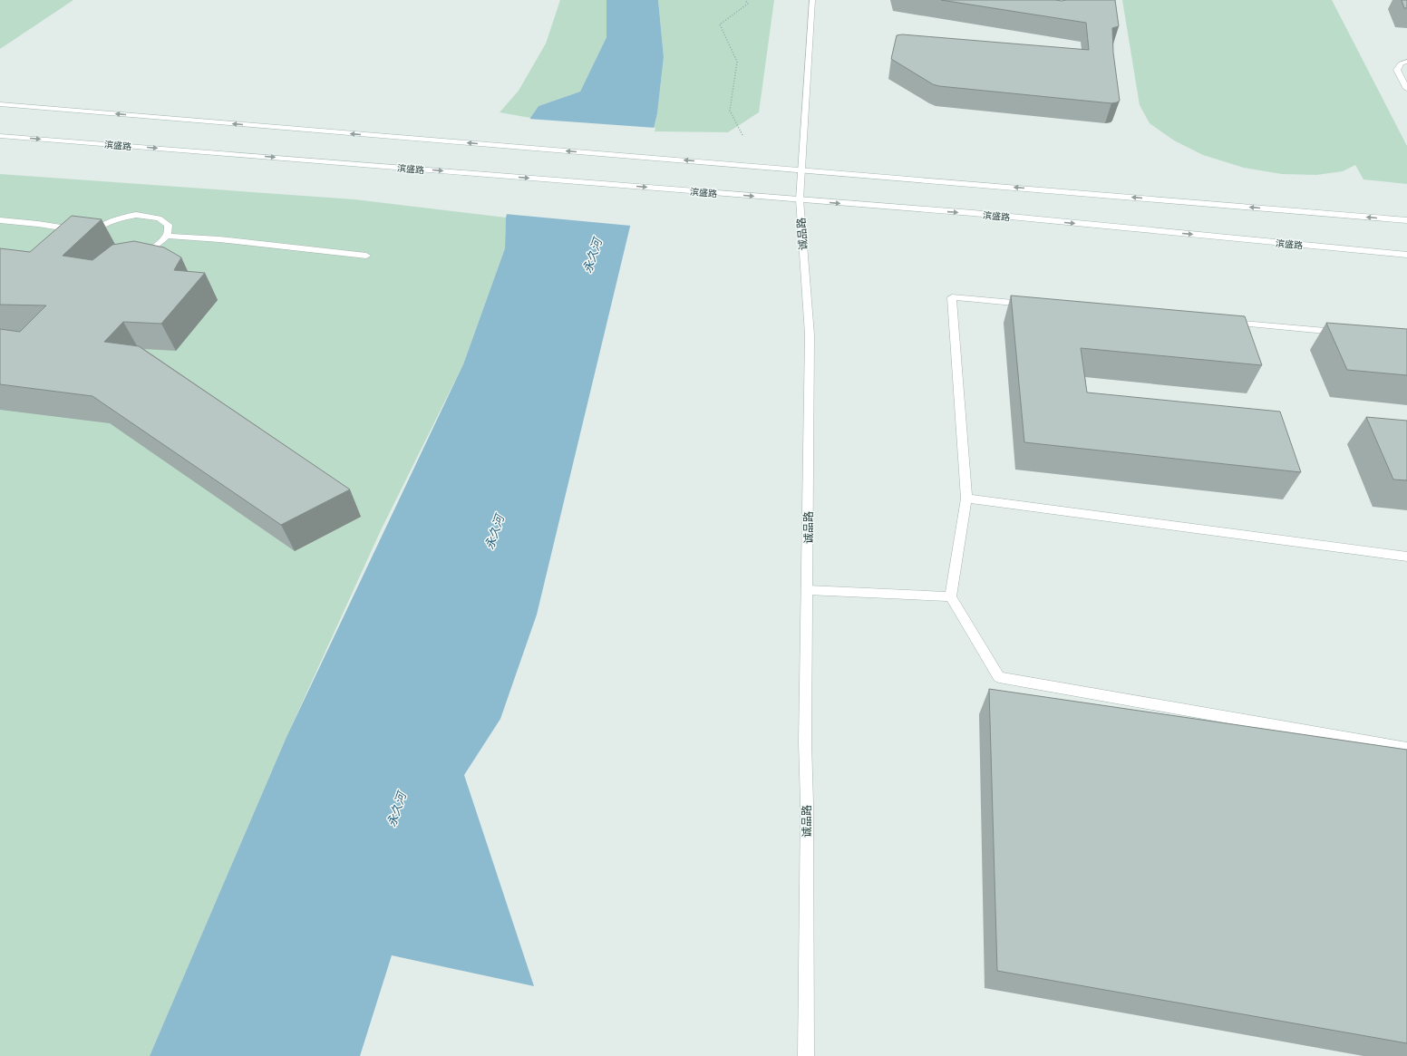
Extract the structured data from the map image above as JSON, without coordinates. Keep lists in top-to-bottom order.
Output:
{
  "streets": {
    "main road": ["滨盛路", "诚品路"]
  },
  "crossings": [
    ["滨盛路", "诚品路"]
  ],
  "water": ["永久河"]
}
